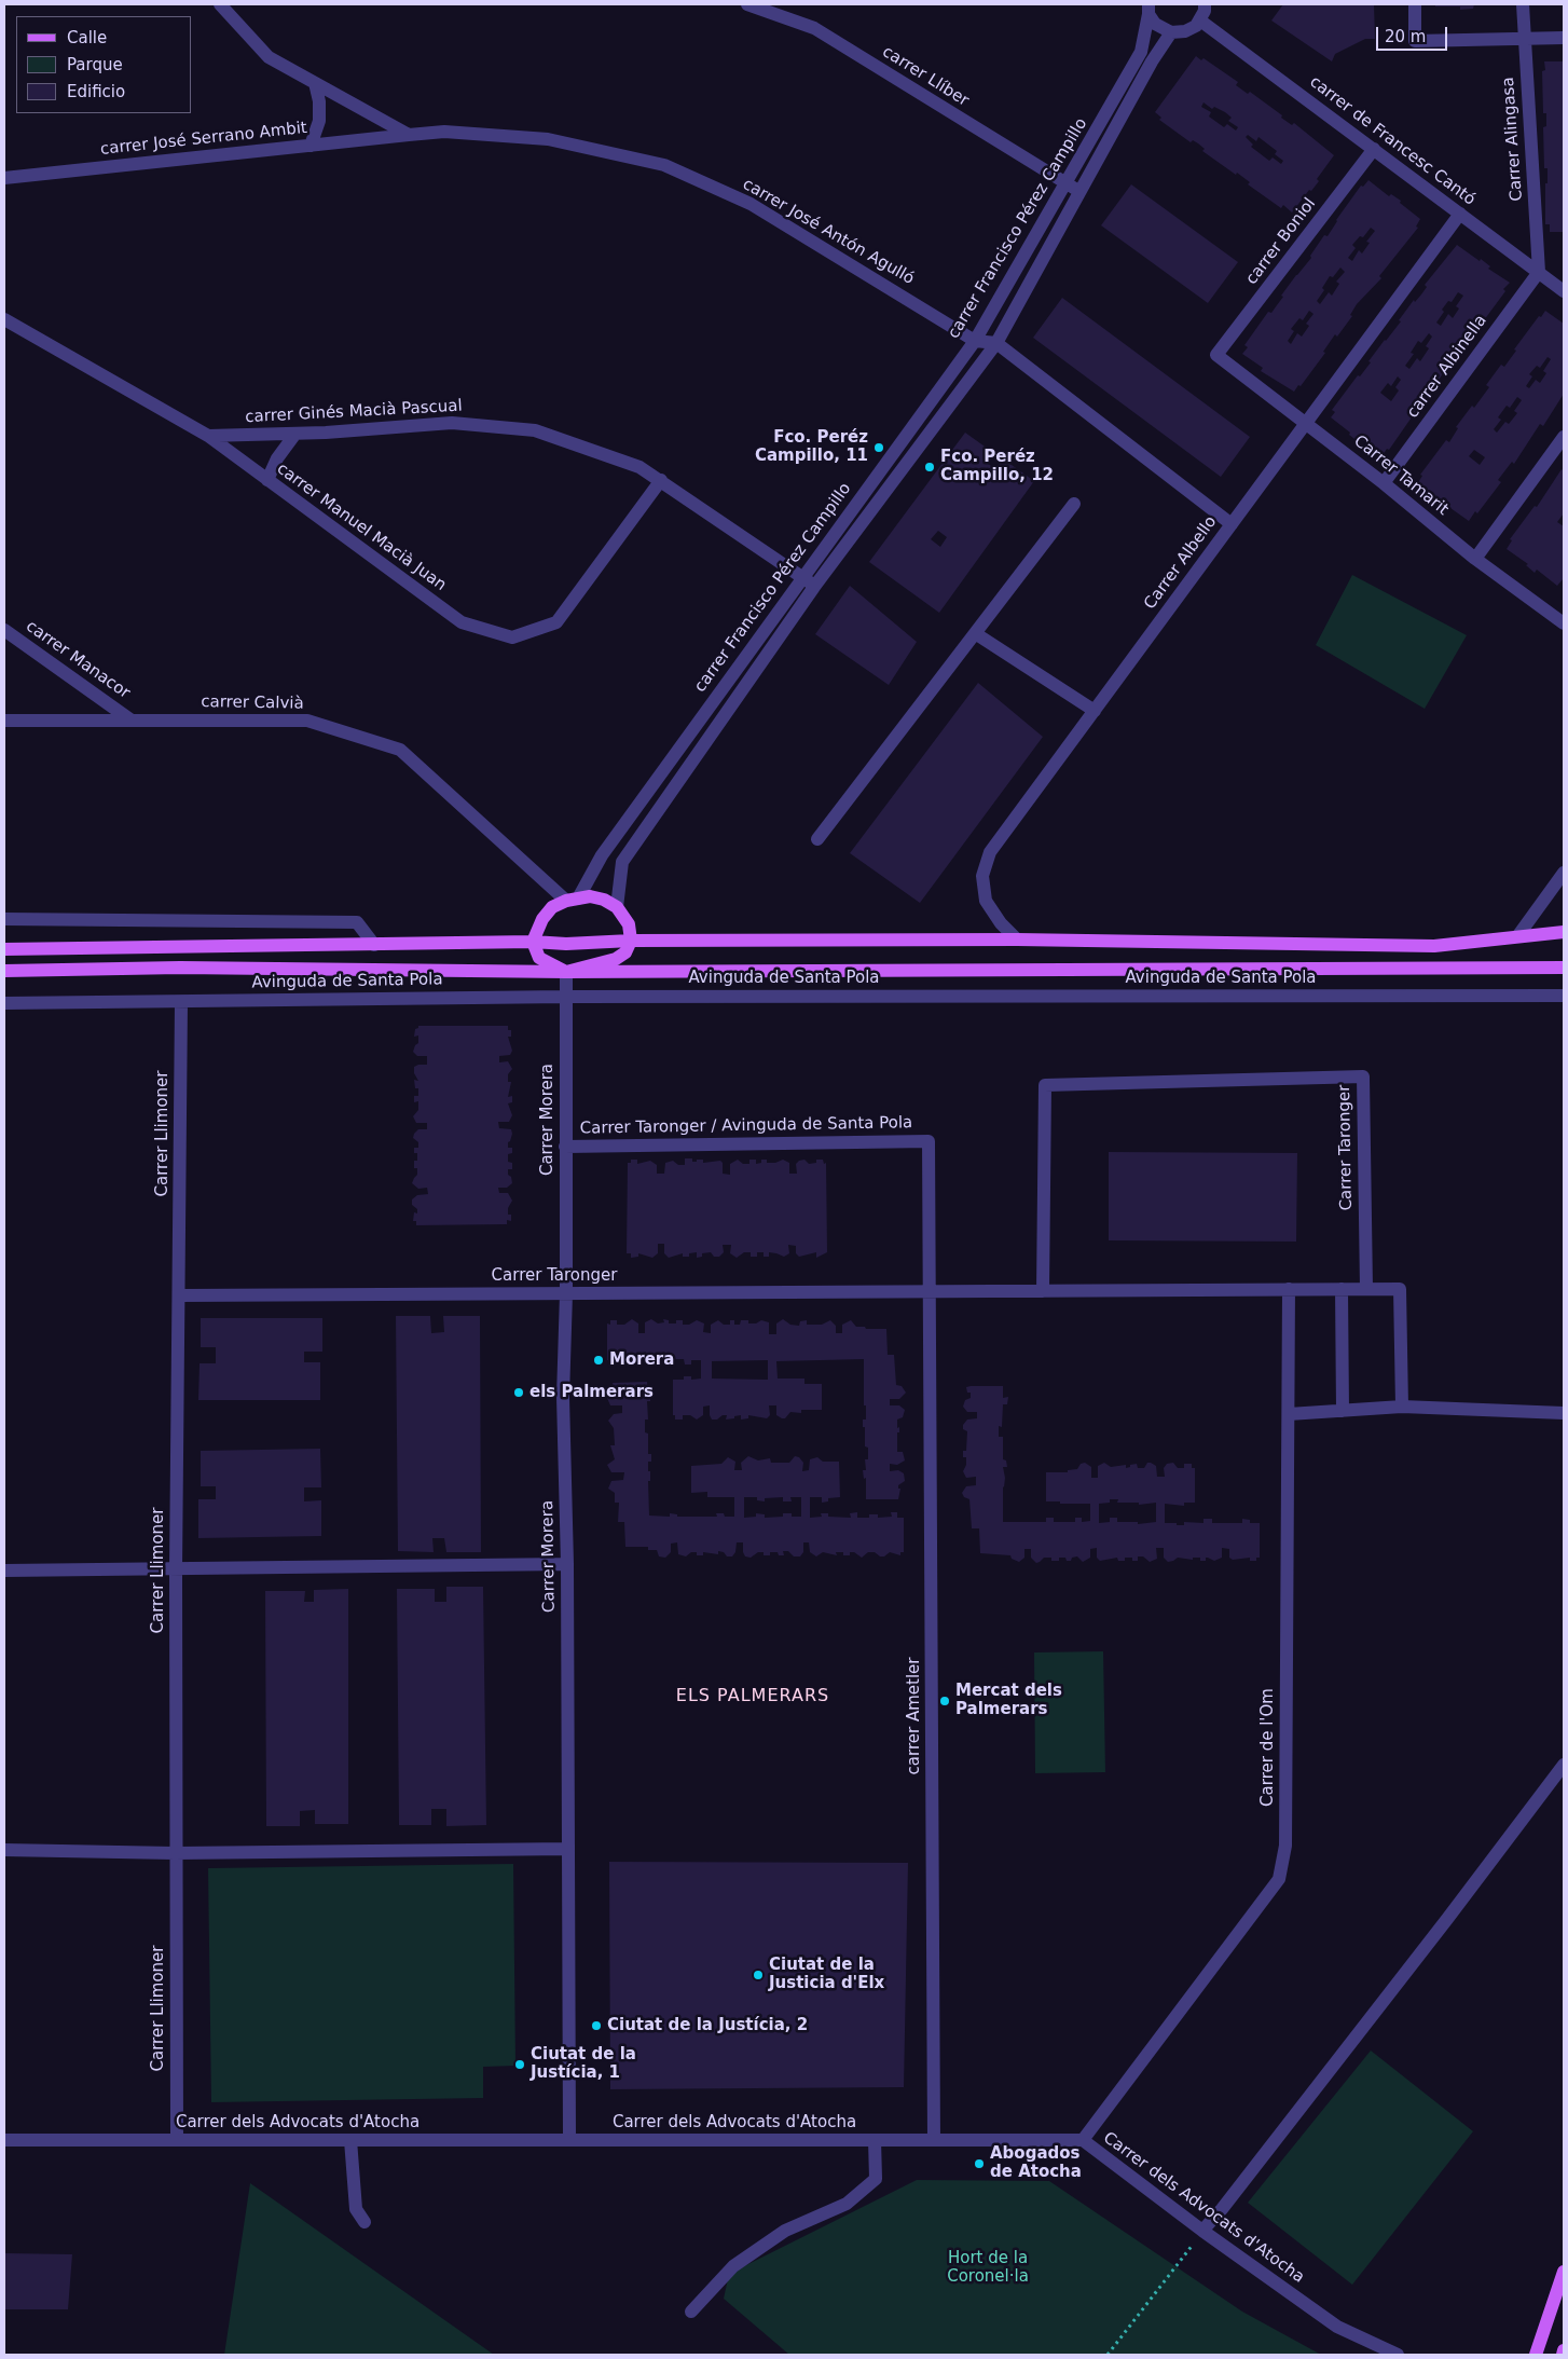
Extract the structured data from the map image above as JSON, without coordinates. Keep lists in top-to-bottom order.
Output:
{
  "streets": {
    "main road": ["Avinguda de Santa Pola"],
    "street": [
      "carrer Llíber",
      "carrer José Serrano Ambit",
      "Carrer Alingasa",
      "carrer de Francesc Cantó",
      "carrer Francisco Pérez Campillo",
      "carrer José Antón Agulló",
      "carrer Boniol",
      "carrer Albinella",
      "carrer Ginés Macià Pascual",
      "Carrer Tamarit",
      "carrer Manuel Macià Juan",
      "Carrer Albello",
      "carrer Manacor",
      "carrer Calvià",
      "Carrer Morera",
      "Carrer Taronger / Avinguda de Santa Pola",
      "Carrer Llimoner",
      "Carrer Taronger",
      "carrer Ametler",
      "Carrer de l'Om",
      "Carrer dels Advocats d'Atocha"
    ]
  },
  "crossings": [
    ["carrer Llíber", "carrer Francisco Pérez Campillo"],
    ["carrer José Serrano Ambit", "carrer José Antón Agulló"],
    ["Carrer Alingasa", "carrer de Francesc Cantó"],
    ["Carrer Alingasa", "carrer Albinella"],
    ["carrer de Francesc Cantó", "carrer Boniol"],
    ["carrer de Francesc Cantó", "carrer Albinella"],
    ["carrer de Francesc Cantó", "Carrer Albello"],
    ["carrer Francisco Pérez Campillo", "carrer José Antón Agulló"],
    ["carrer Francisco Pérez Campillo", "carrer Ginés Macià Pascual"],
    ["carrer Francisco Pérez Campillo", "carrer Calvià"],
    ["carrer Boniol", "Carrer Tamarit"],
    ["carrer Albinella", "Carrer Tamarit"],
    ["carrer Ginés Macià Pascual", "carrer Manuel Macià Juan"],
    ["Carrer Tamarit", "Carrer Albello"],
    ["carrer Manacor", "carrer Calvià"],
    ["Avinguda de Santa Pola", "Carrer Morera"],
    ["Avinguda de Santa Pola", "Carrer Llimoner"],
    ["Carrer Morera", "Carrer Taronger / Avinguda de Santa Pola"],
    ["Carrer Morera", "Carrer Taronger"],
    ["Carrer Morera", "Carrer dels Advocats d'Atocha"],
    ["Carrer Taronger / Avinguda de Santa Pola", "Carrer Taronger"],
    ["Carrer Taronger / Avinguda de Santa Pola", "carrer Ametler"],
    ["Carrer Llimoner", "Carrer Taronger"],
    ["Carrer Llimoner", "Carrer dels Advocats d'Atocha"],
    ["Carrer Taronger", "carrer Ametler"],
    ["Carrer Taronger", "Carrer de l'Om"],
    ["carrer Ametler", "Carrer dels Advocats d'Atocha"],
    ["Carrer de l'Om", "Carrer dels Advocats d'Atocha"]
  ],
  "districts": ["ELS PALMERARS"],
  "parks": ["Hort de la Coronel·la"],
  "places": [
    "Fco. Peréz Campillo, 11",
    "Fco. Peréz Campillo, 12",
    "Morera",
    "els Palmerars",
    "Mercat dels Palmerars",
    "Ciutat de la Justicia d'Elx",
    "Ciutat de la Justícia, 2",
    "Ciutat de la Justícia, 1",
    "Abogados de Atocha"
  ],
  "legend": ["Calle", "Parque", "Edificio"],
  "scale_bar": "20 m"
}
